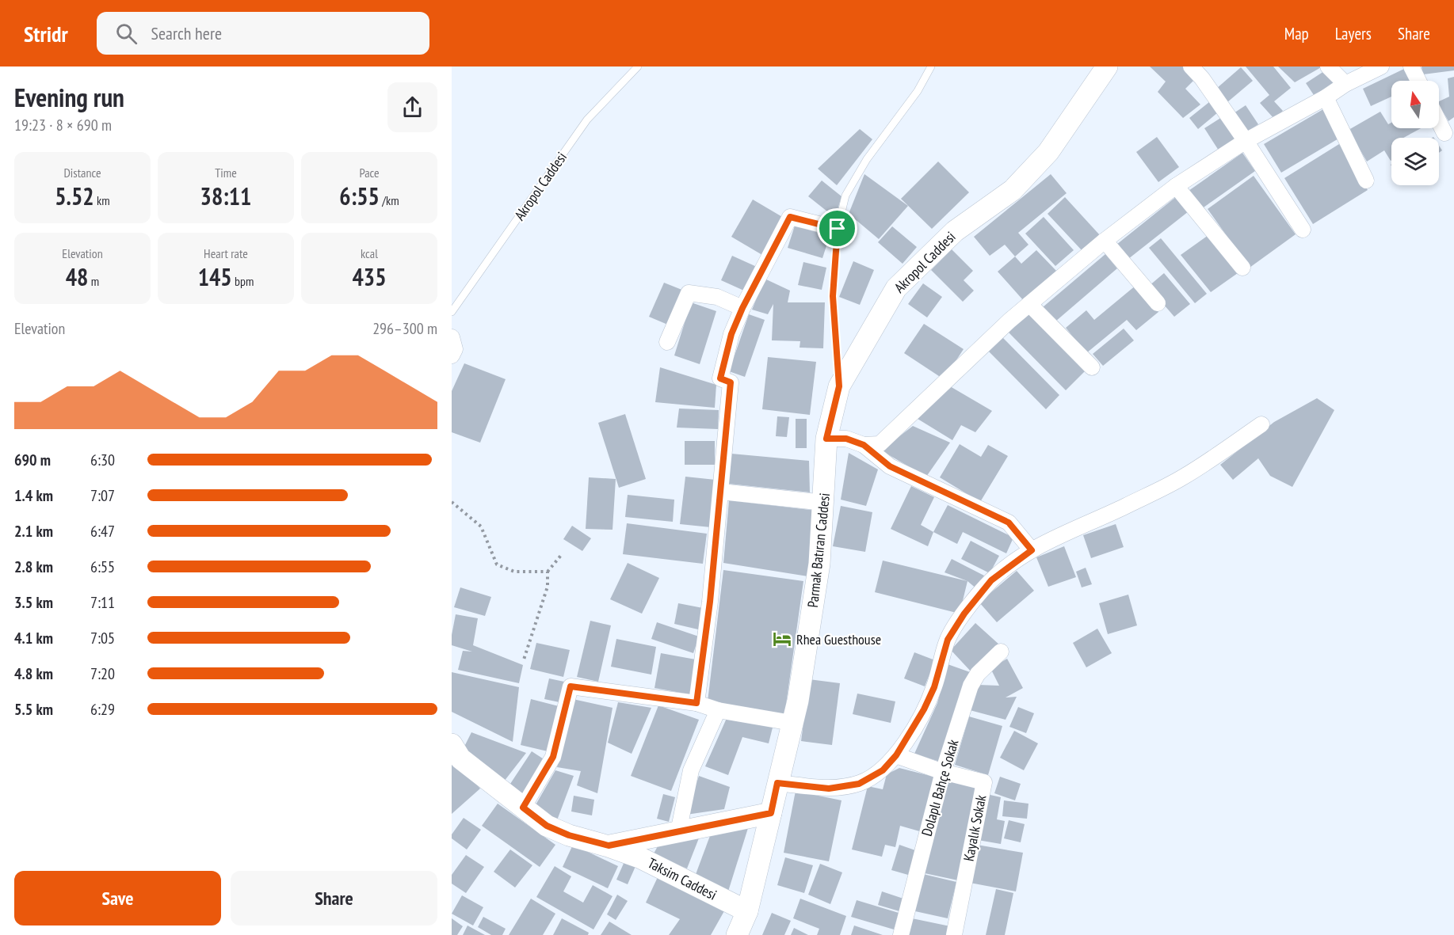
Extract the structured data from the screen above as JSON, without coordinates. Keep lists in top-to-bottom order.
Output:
{
  "streets": {
    "main road": ["Akropol Caddesi", "Parmak Batıran Caddesi", "Taksim Caddesi"],
    "street": ["Dolaplı Bahçe Sokak", "Kayalık Sokak"]
  },
  "crossings": [
    ["Akropol Caddesi", "Parmak Batıran Caddesi"],
    ["Parmak Batıran Caddesi", "Taksim Caddesi"],
    ["Dolaplı Bahçe Sokak", "Kayalık Sokak"]
  ],
  "places": {
    "hotel": ["Rhea Guesthouse"]
  },
  "north": "top",
  "page": {
    "header": "Stridr",
    "search": "Search here",
    "nav": ["Map", "Layers", "Share"],
    "heading": ["Evening run", "19:23 · 8 × 690 m"],
    "stats": [
      ["Distance", "5.52 km"],
      ["Time", "38:11"],
      ["Pace", "6:55 /km"],
      ["Elevation", "48 m"],
      ["Heart rate", "145 bpm"],
      ["kcal", "435"]
    ],
    "chart": ["Elevation", "296–300 m"],
    "list": [
      {
        "name": "690 m",
        "note": "6:30"
      },
      {
        "name": "1.4 km",
        "note": "7:07"
      },
      {
        "name": "2.1 km",
        "note": "6:47"
      },
      {
        "name": "2.8 km",
        "note": "6:55"
      },
      {
        "name": "3.5 km",
        "note": "7:11"
      },
      {
        "name": "4.1 km",
        "note": "7:05"
      },
      {
        "name": "4.8 km",
        "note": "7:20"
      },
      {
        "name": "5.5 km",
        "note": "6:29"
      }
    ],
    "buttons": ["Save", "Share"]
  }
}
